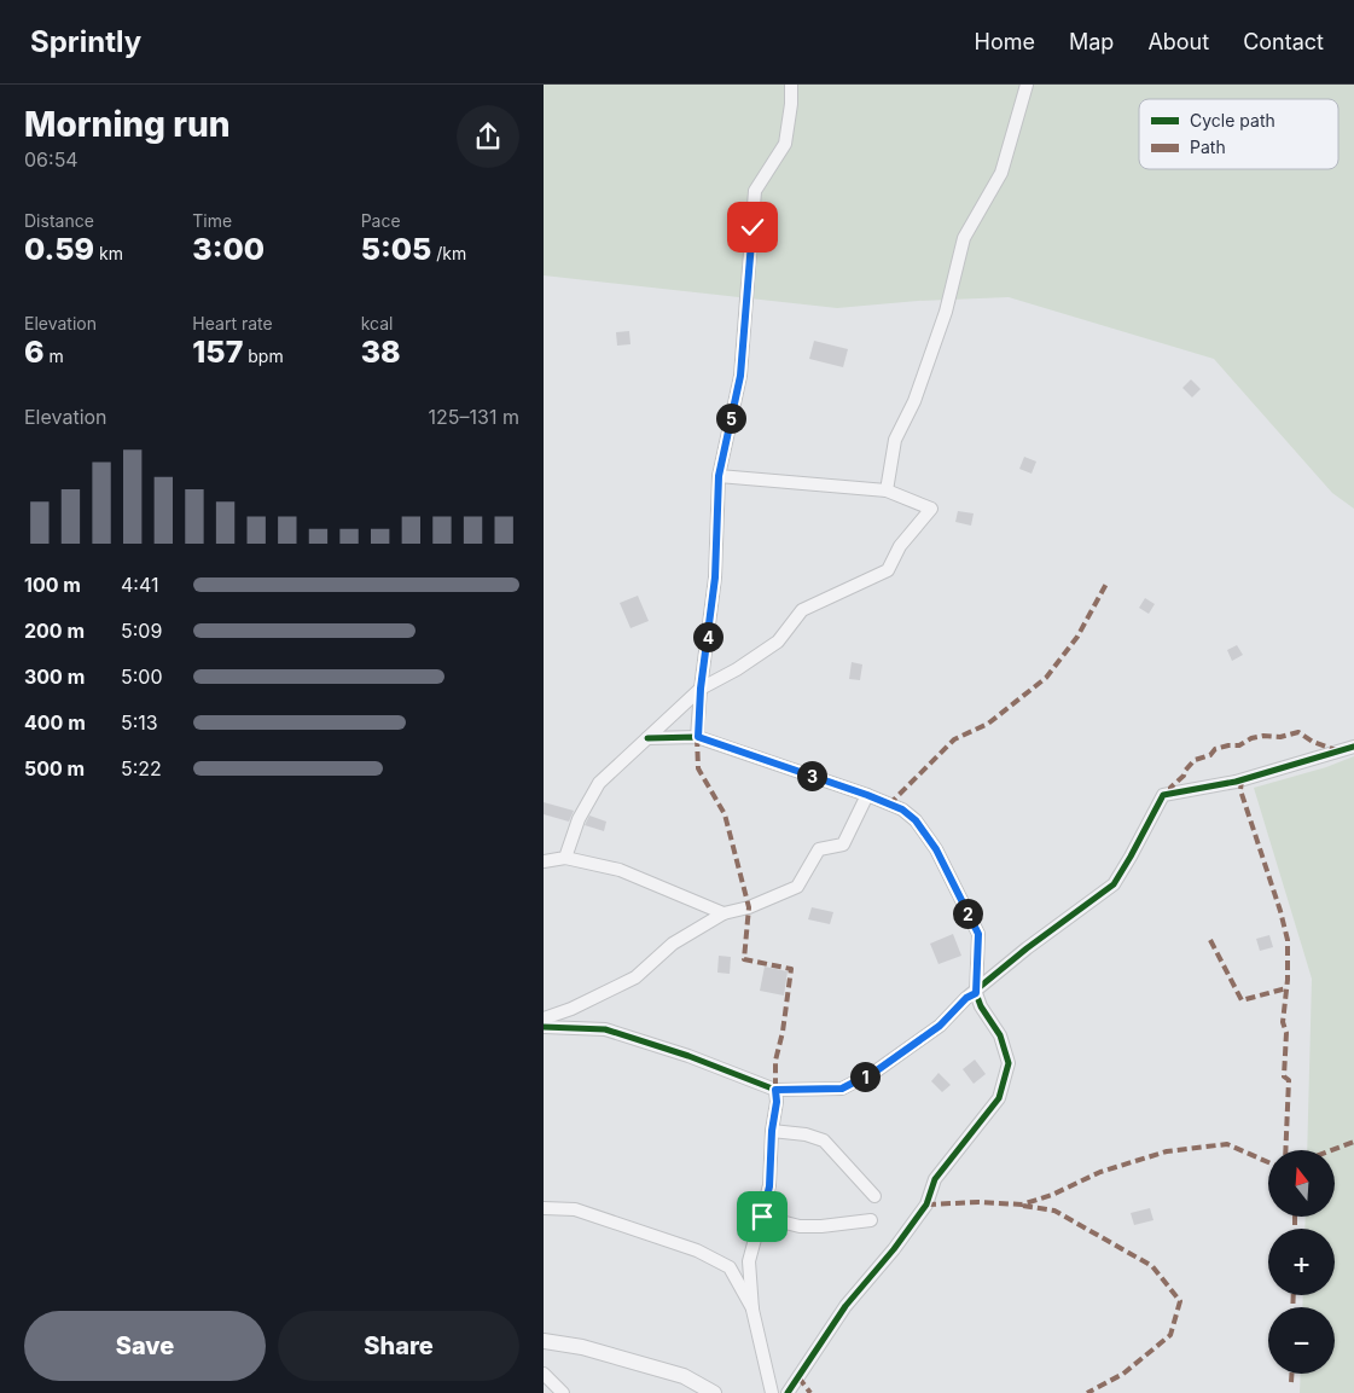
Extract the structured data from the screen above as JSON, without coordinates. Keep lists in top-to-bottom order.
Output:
{
  "legend": ["Cycle path", "Path"],
  "north": "top",
  "page": {
    "header": "Sprintly",
    "nav": [
      "Home",
      "Map",
      "About",
      "Contact"
    ],
    "heading": ["Morning run", "06:54"],
    "stats": [
      ["Distance", "0.59 km"],
      ["Time", "3:00"],
      ["Pace", "5:05 /km"],
      ["Elevation", "6 m"],
      ["Heart rate", "157 bpm"],
      ["kcal", "38"]
    ],
    "chart": ["Elevation", "125–131 m"],
    "pins": [
      "5",
      "4",
      "3",
      "2",
      "1"
    ],
    "list": [
      {
        "name": "100 m",
        "note": "4:41"
      },
      {
        "name": "200 m",
        "note": "5:09"
      },
      {
        "name": "300 m",
        "note": "5:00"
      },
      {
        "name": "400 m",
        "note": "5:13"
      },
      {
        "name": "500 m",
        "note": "5:22"
      }
    ],
    "map_buttons": ["+", "−"],
    "buttons": ["Save", "Share"]
  }
}
